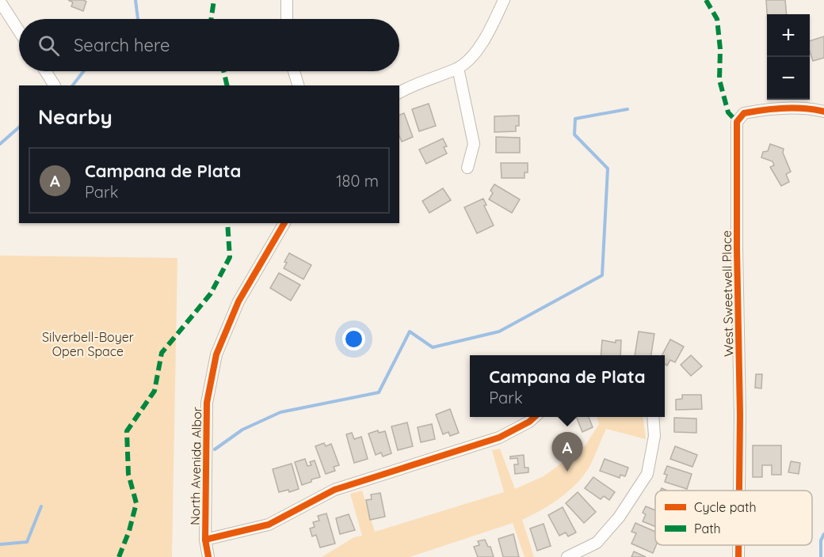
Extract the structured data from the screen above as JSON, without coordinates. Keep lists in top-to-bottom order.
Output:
{
  "streets": {
    "street": ["West Sweetwell Place", "North Avenida Albor"]
  },
  "parks": ["Silverbell-Boyer Open Space"],
  "legend": ["Cycle path", "Path"],
  "page": {
    "map_buttons": ["+", "−"],
    "search": "Search here",
    "heading": "Nearby",
    "list": [
      {
        "mark": "A",
        "name": "Campana de Plata",
        "note": "Park",
        "value": "180 m"
      }
    ],
    "popup": ["Campana de Plata", "Park"],
    "pins": "A"
  }
}
